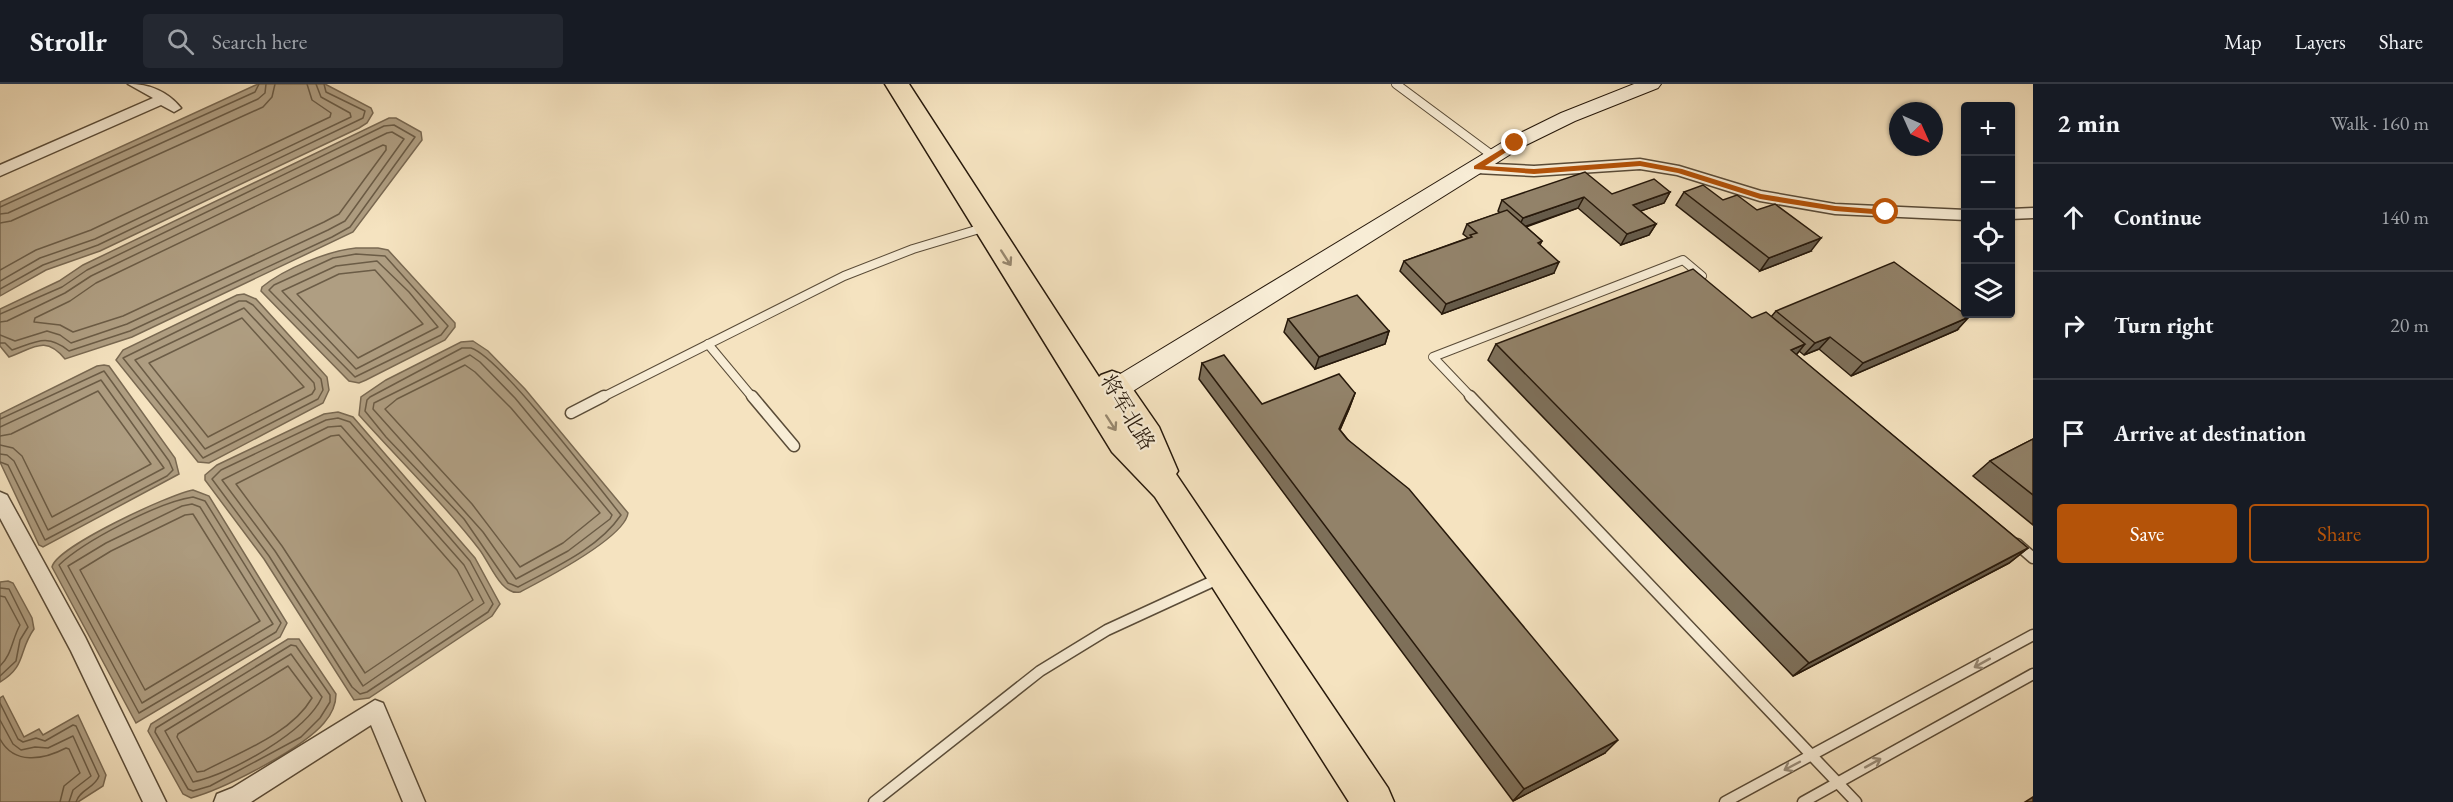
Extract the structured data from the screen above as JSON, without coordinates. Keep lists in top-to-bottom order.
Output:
{
  "streets": {
    "highway": ["将军北路"]
  },
  "north": "bottom right",
  "page": {
    "header": "Strollr",
    "search": "Search here",
    "nav": ["Map", "Layers", "Share"],
    "heading": ["2 min", "Walk · 160 m"],
    "map_buttons": ["+", "−"],
    "list": [
      ["Continue", "140 m"],
      ["Turn right", "20 m"],
      "Arrive at destination"
    ],
    "buttons": ["Save", "Share"]
  }
}
